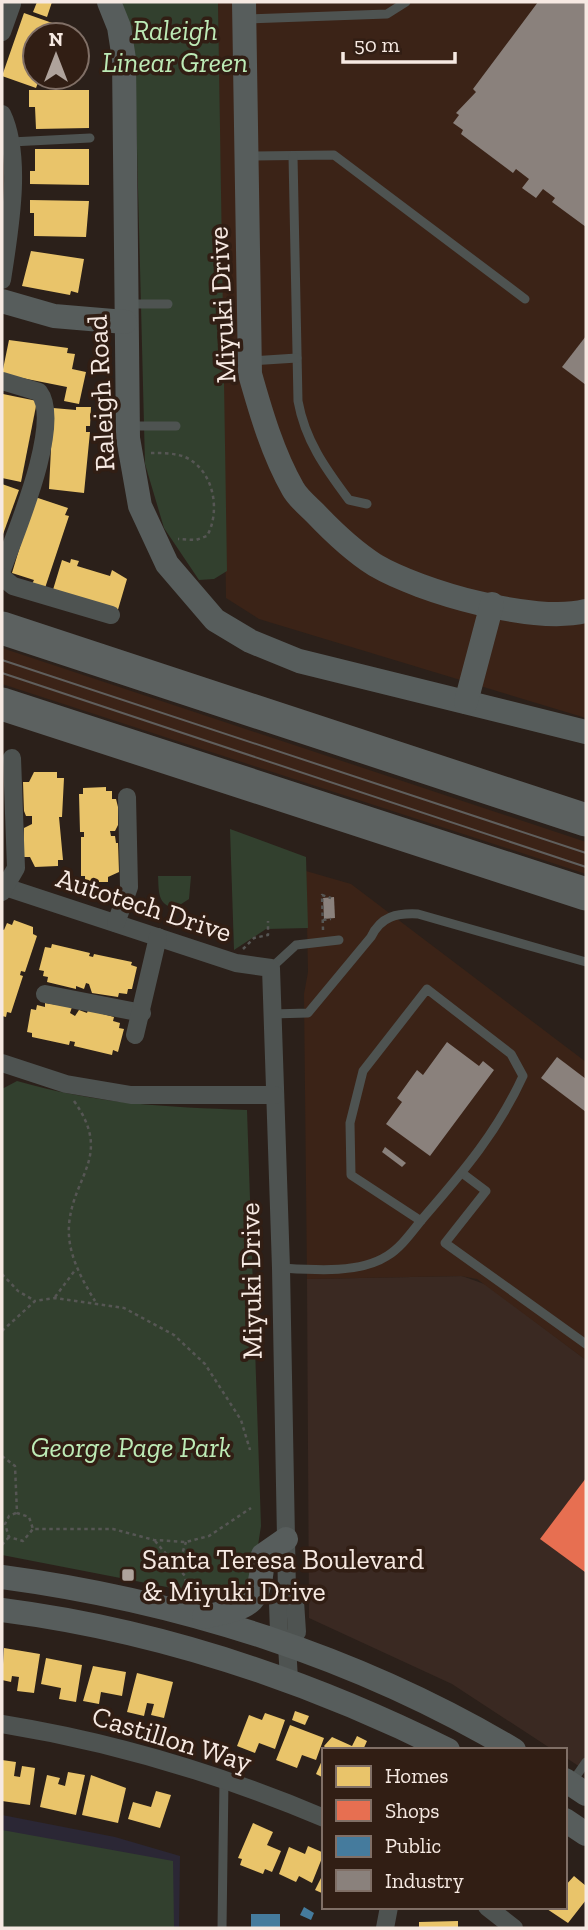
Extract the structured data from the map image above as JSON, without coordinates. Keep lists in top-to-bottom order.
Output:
{
  "streets": {
    "street": [
      "Miyuki Drive",
      "Raleigh Road",
      "Autotech Drive",
      "Castillon Way"
    ]
  },
  "crossings": [
    ["Miyuki Drive", "Autotech Drive"]
  ],
  "parks": ["Raleigh Linear Green", "George Page Park"],
  "places": {
    "transit": ["Santa Teresa Boulevard & Miyuki Drive"]
  },
  "legend": [
    "Homes",
    "Shops",
    "Public",
    "Industry"
  ],
  "scale_bar": "50 m",
  "north": "top"
}
